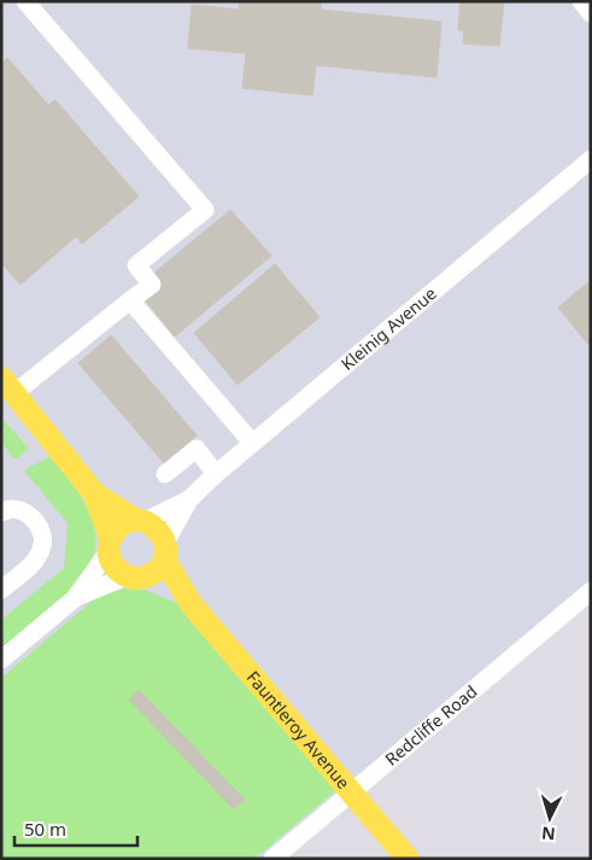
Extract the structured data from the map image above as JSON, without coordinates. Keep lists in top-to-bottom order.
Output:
{
  "streets": {
    "main road": ["Fauntleroy Avenue"],
    "street": ["Kleinig Avenue", "Redcliffe Road"]
  },
  "crossings": [
    ["Kleinig Avenue", "Fauntleroy Avenue"],
    ["Redcliffe Road", "Fauntleroy Avenue"]
  ],
  "scale_bar": "50 m",
  "north": "bottom"
}
